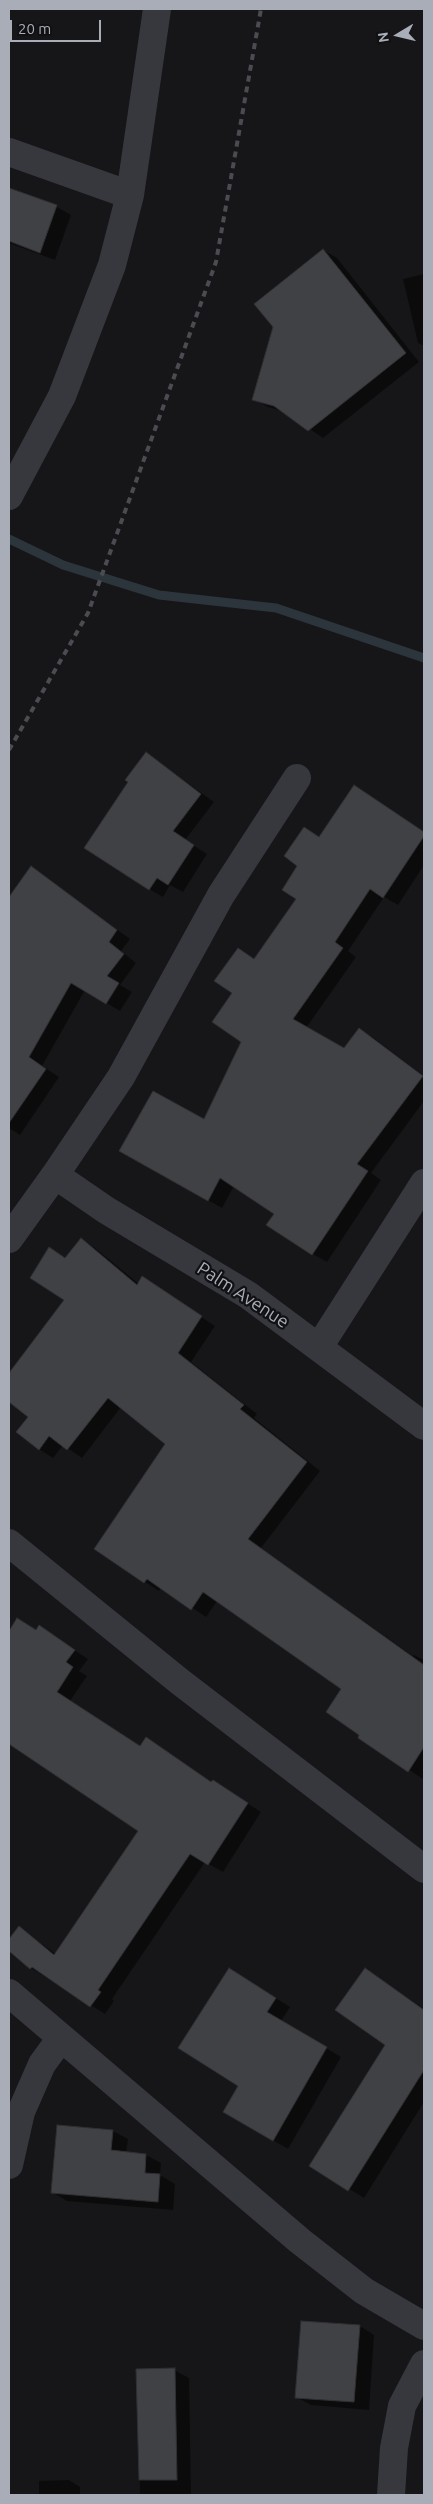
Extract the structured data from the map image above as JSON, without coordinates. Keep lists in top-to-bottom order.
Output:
{
  "streets": {
    "street": ["Palm Avenue"]
  },
  "scale_bar": "20 m",
  "north": "left"
}
